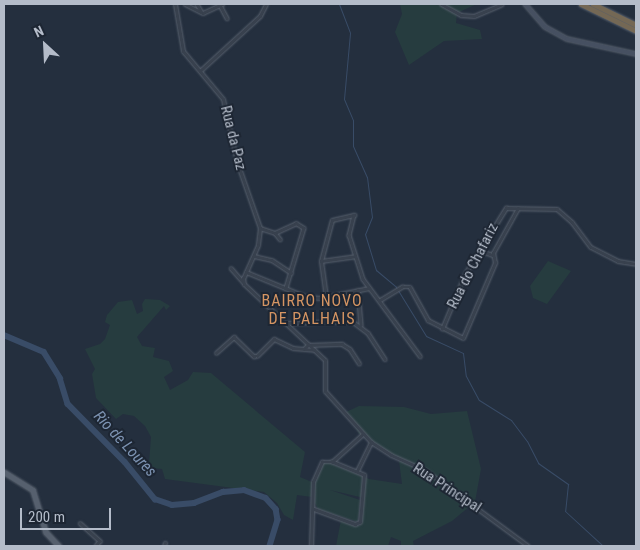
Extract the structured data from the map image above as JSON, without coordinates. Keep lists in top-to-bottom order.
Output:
{
  "streets": {
    "street": ["Rua da Paz", "Rua do Chafariz", "Rua Principal"]
  },
  "districts": ["BAIRRO NOVO DE PALHAIS"],
  "water": ["Rio de Loures"],
  "scale_bar": "200 m",
  "north": "top left"
}
